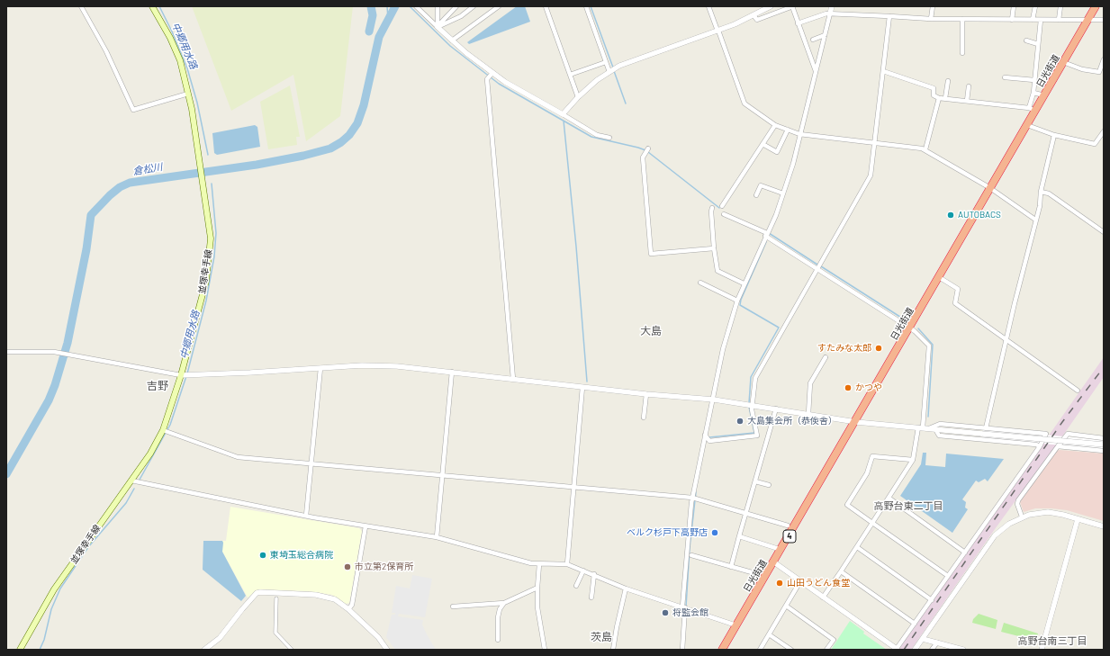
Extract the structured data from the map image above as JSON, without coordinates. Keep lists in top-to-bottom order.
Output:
{
  "streets": {
    "highway": ["日光街道", "4"],
    "main road": ["並塚幸手線"]
  },
  "districts": [
    "大島",
    "吉野",
    "高野台東二丁目",
    "茨島",
    "高野台南三丁目"
  ],
  "water": ["中郷用水路", "倉松川"],
  "places": [
    "AUTOBACS",
    "すたみな太郎",
    "かつや",
    "大島集会所（恭倹舎）",
    "ベルク杉戸下高野店",
    "東埼玉総合病院",
    "市立第2保育所",
    "山田うどん食堂",
    "将監会館"
  ]
}
